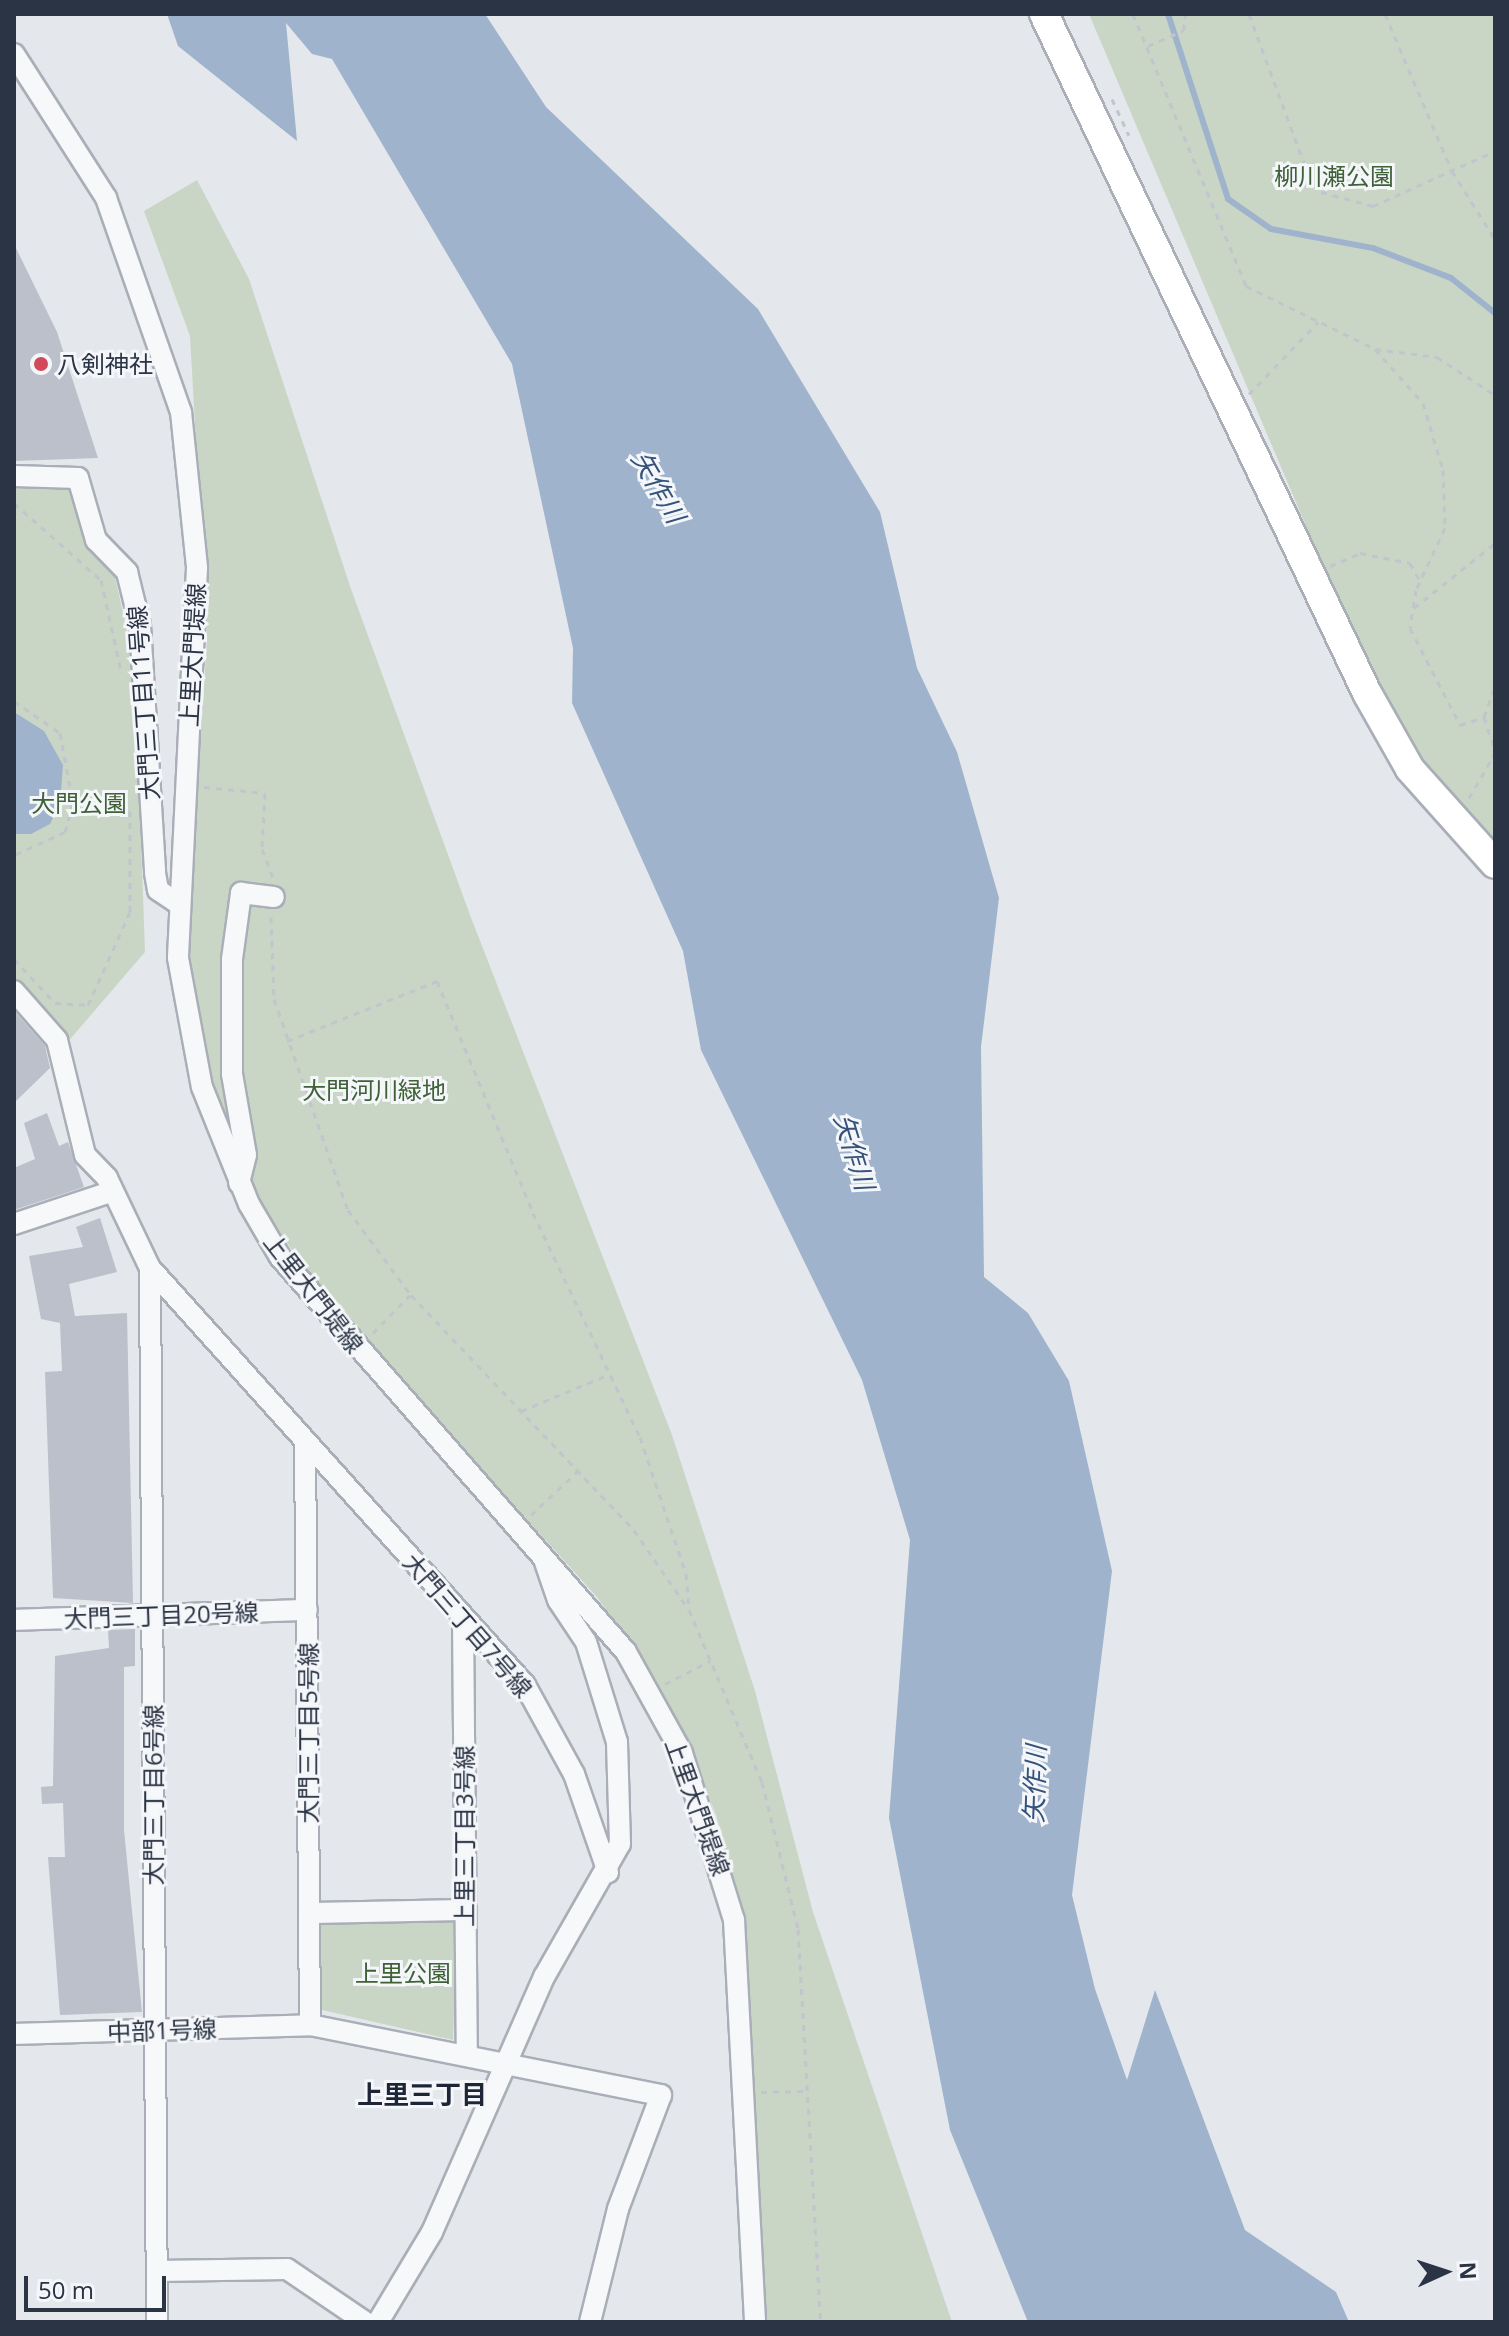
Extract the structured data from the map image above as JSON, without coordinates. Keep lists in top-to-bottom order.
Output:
{
  "streets": {
    "street": [
      "上里大門堤線",
      "大門三丁目11号線",
      "大門三丁目20号線",
      "大門三丁目7号線",
      "大門三丁目5号線",
      "大門三丁目6号線",
      "上里三丁目3号線",
      "中部1号線"
    ]
  },
  "crossings": [
    ["上里大門堤線", "大門三丁目11号線"],
    ["大門三丁目20号線", "大門三丁目5号線"],
    ["大門三丁目20号線", "大門三丁目6号線"],
    ["大門三丁目7号線", "大門三丁目5号線"],
    ["大門三丁目7号線", "大門三丁目6号線"],
    ["大門三丁目7号線", "上里三丁目3号線"],
    ["大門三丁目5号線", "中部1号線"],
    ["大門三丁目6号線", "中部1号線"],
    ["上里三丁目3号線", "中部1号線"]
  ],
  "districts": ["上里三丁目"],
  "water": ["矢作川"],
  "parks": [
    "柳川瀬公園",
    "大門公園",
    "大門河川緑地",
    "上里公園"
  ],
  "places": ["八剣神社"],
  "scale_bar": "50 m",
  "north": "right"
}
